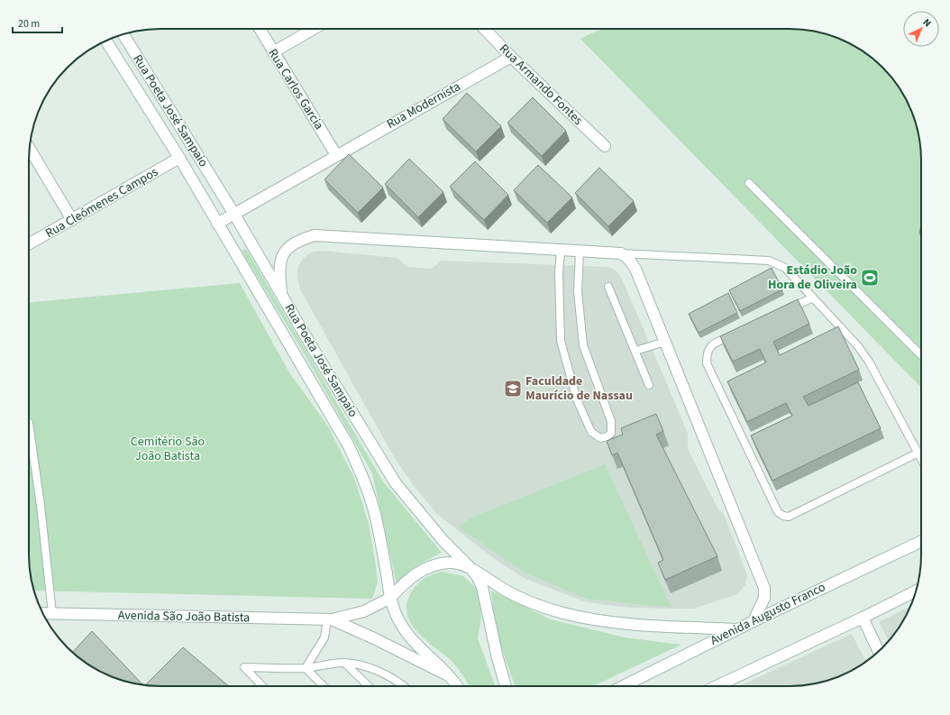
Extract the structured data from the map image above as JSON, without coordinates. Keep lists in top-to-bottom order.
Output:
{
  "streets": {
    "main road": [
      "Rua Armando Fontes",
      "Rua Carlos Garcia",
      "Rua Modernista",
      "Rua Poeta José Sampaio",
      "Rua Cleómenes Campos",
      "Avenida Augusto Franco",
      "Avenida São João Batista"
    ]
  },
  "crossings": [
    ["Rua Armando Fontes", "Rua Modernista"],
    ["Rua Carlos Garcia", "Rua Modernista"],
    ["Rua Modernista", "Rua Poeta José Sampaio"],
    ["Rua Poeta José Sampaio", "Rua Cleómenes Campos"]
  ],
  "parks": ["Cemitério São João Batista"],
  "places": {
    "sports": ["Estádio João Hora de Oliveira"],
    "school or university": ["Faculdade Maurício de Nassau"]
  },
  "scale_bar": "20 m",
  "north": "top right"
}
